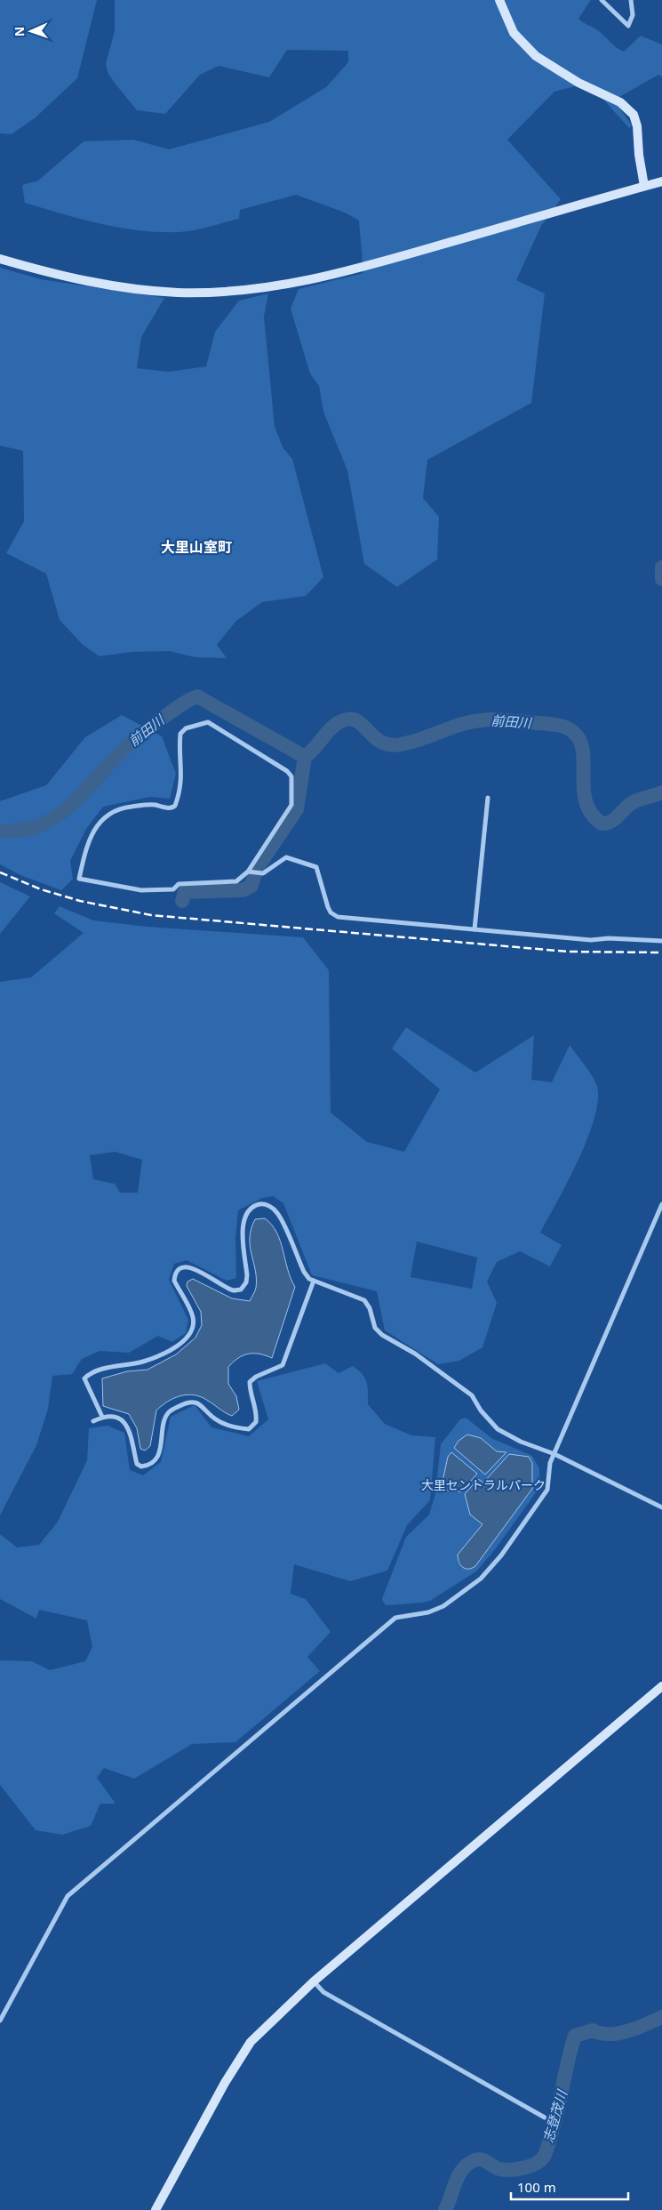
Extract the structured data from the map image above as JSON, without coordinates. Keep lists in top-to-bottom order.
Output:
{
  "districts": ["大里山室町"],
  "water": ["前田川", "志登茂川"],
  "parks": ["大里セントラルパーク"],
  "scale_bar": "100 m",
  "north": "left"
}
